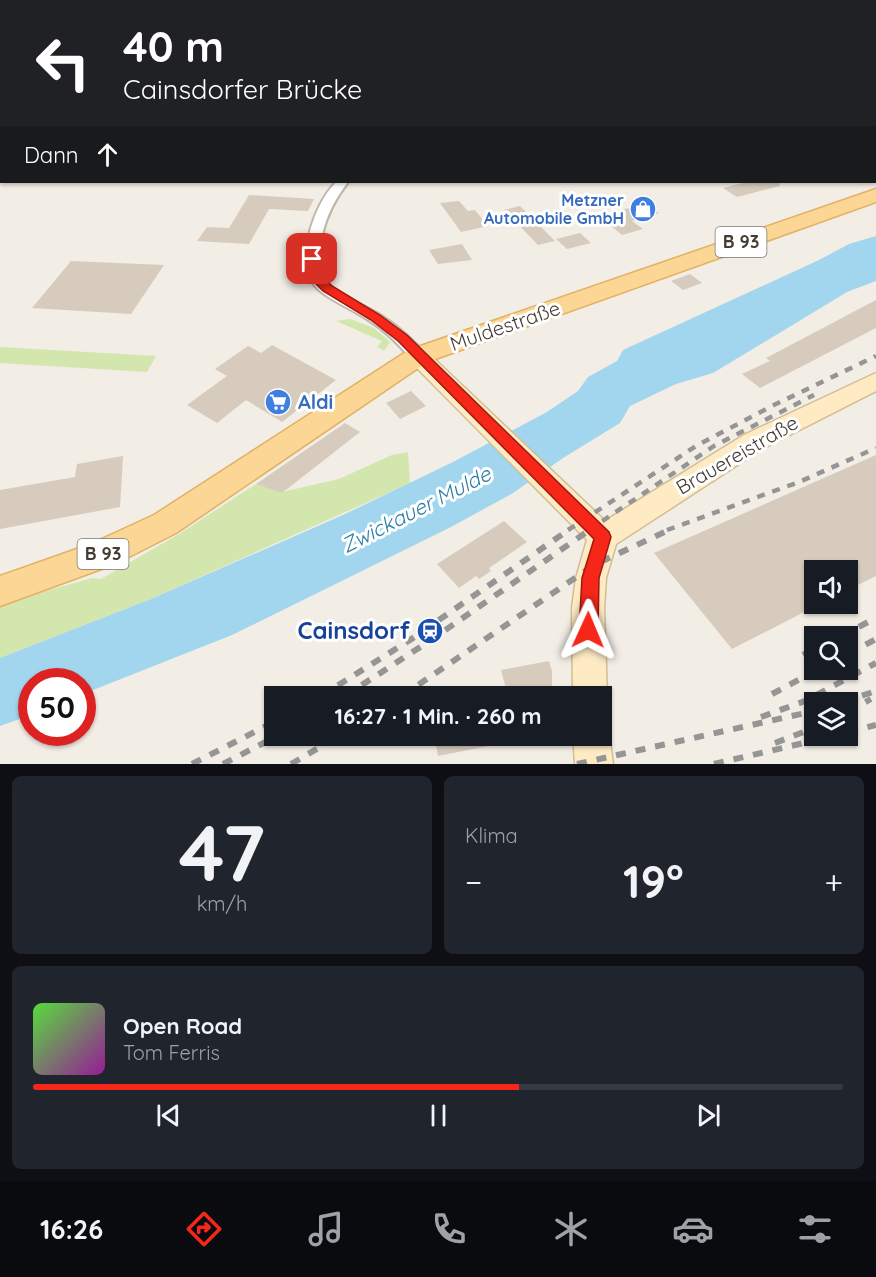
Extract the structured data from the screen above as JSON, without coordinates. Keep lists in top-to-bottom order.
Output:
{
  "streets": {
    "main road": ["B 93", "Muldestraße", "Brauereistraße"]
  },
  "water": ["Zwickauer Mulde"],
  "places": {
    "shop": ["Metzner Automobile GmbH"],
    "supermarket": ["Aldi"],
    "station": ["Cainsdorf"]
  },
  "page": {
    "turn": ["40 m", "Cainsdorfer Brücke"],
    "then": "Dann",
    "limit": "50",
    "trip": "16:27 · 1 Min. · 260 m",
    "tile": [
      ["47", "km/h"],
      "Klima"
    ],
    "heat": ["−", "19°", "+"],
    "song": ["Open Road", "Tom Ferris"],
    "tabs": "16:26"
  }
}
